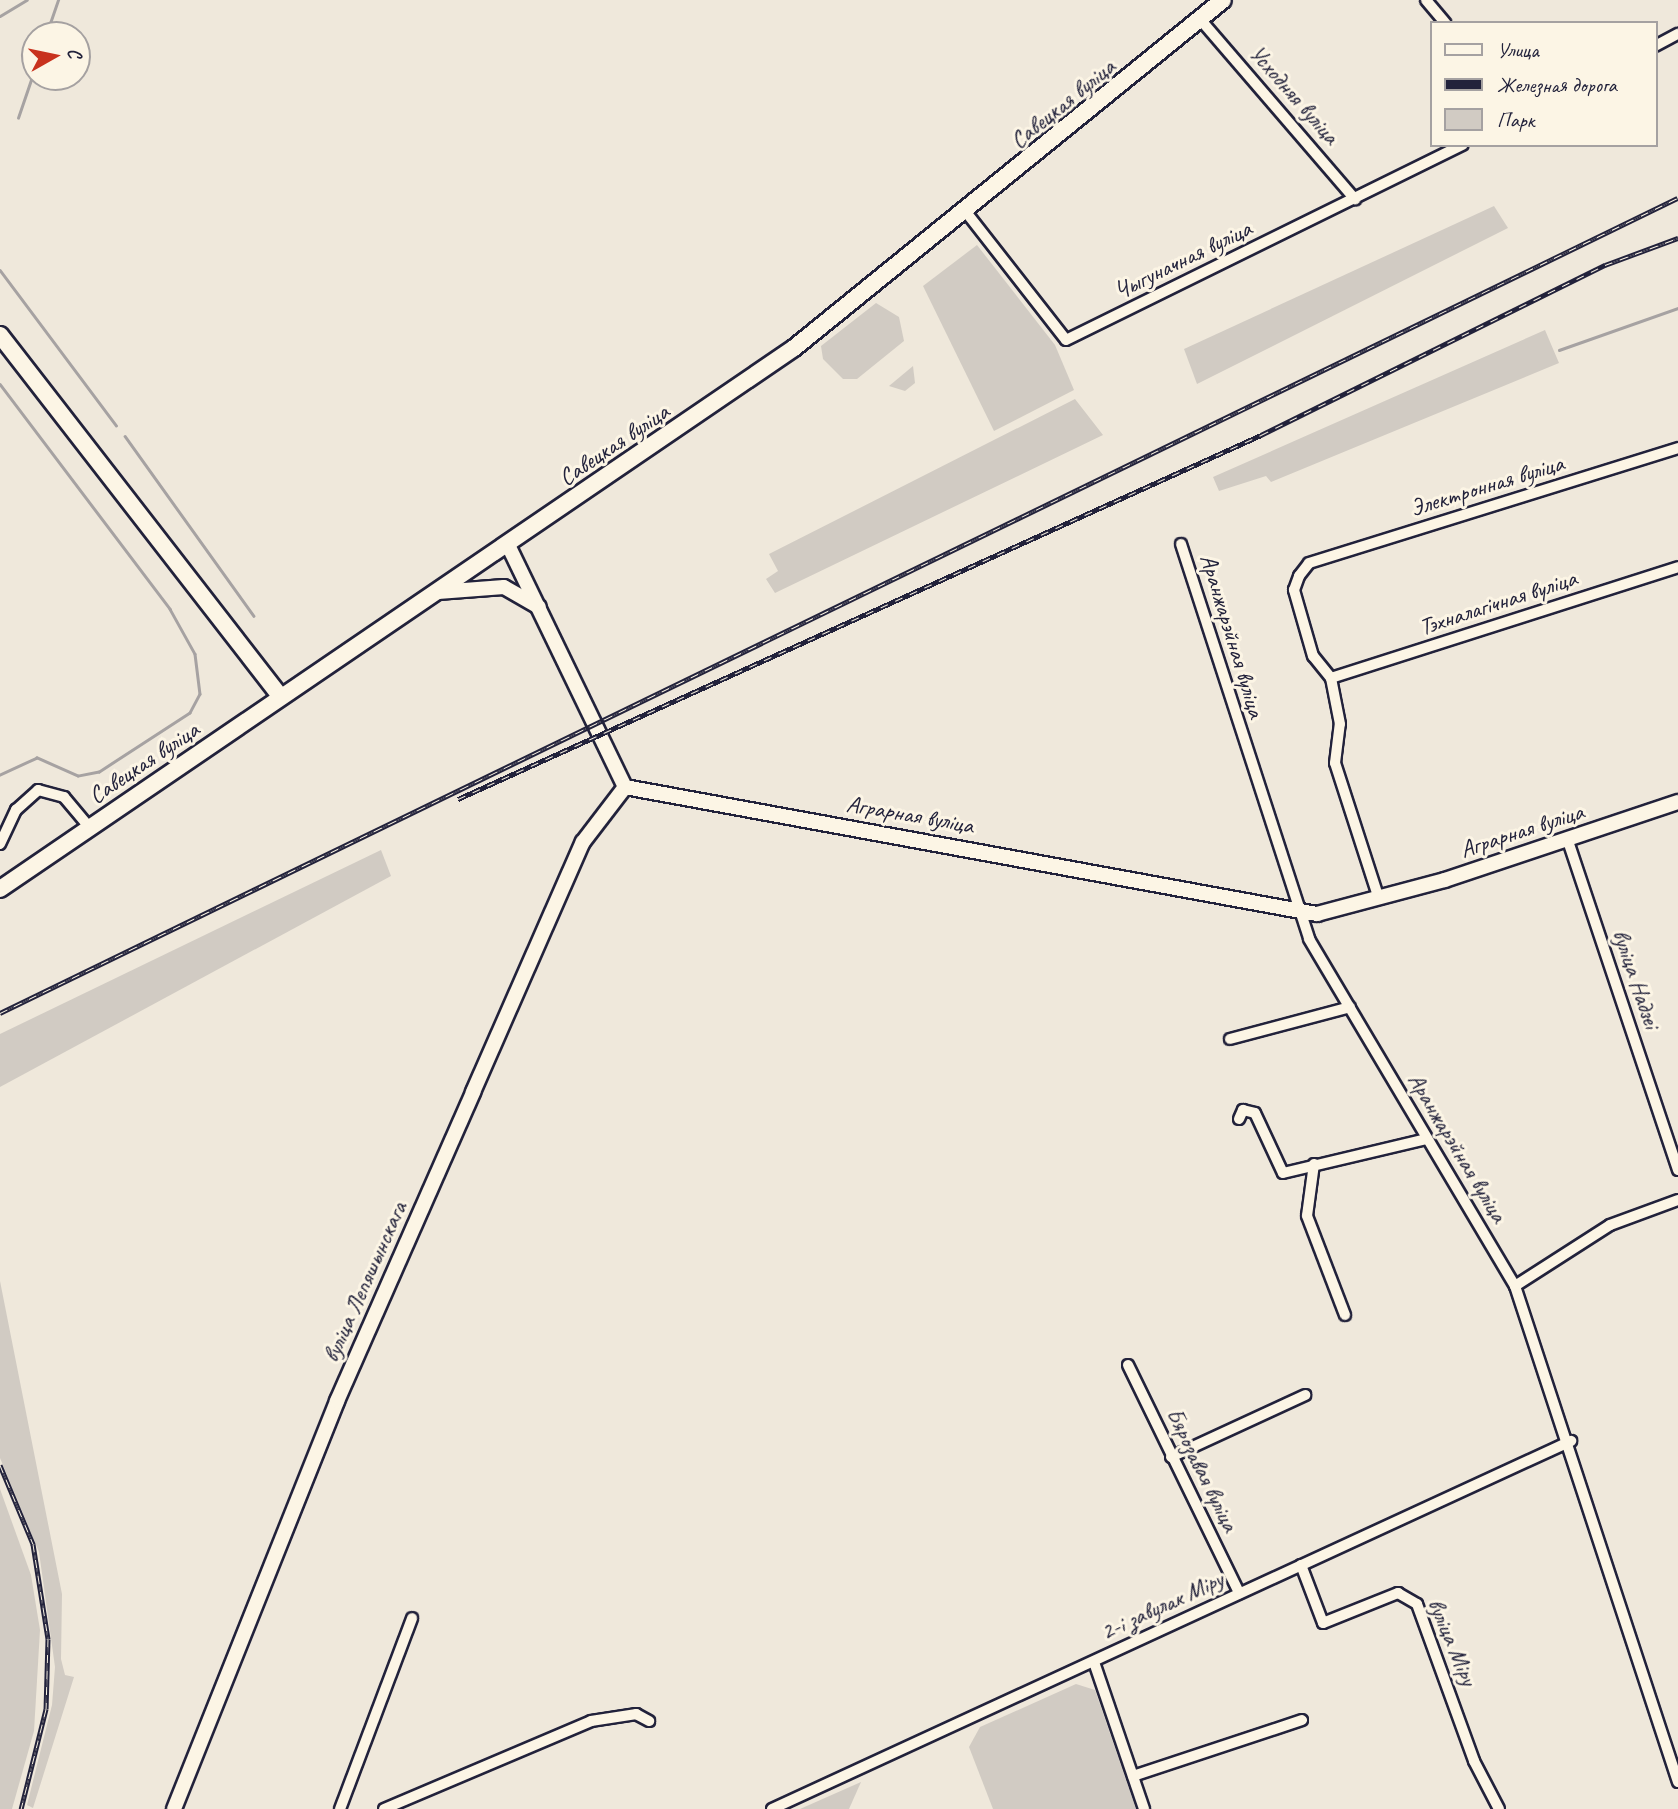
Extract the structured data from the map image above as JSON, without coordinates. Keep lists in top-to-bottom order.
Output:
{
  "streets": {
    "main road": ["Савецкая вуліца"],
    "street": [
      "Усходняя вуліца",
      "Чыгуначная вуліца",
      "Электронная вуліца",
      "Тэхналагічная вуліца",
      "Аранжарэйная вуліца",
      "Аграрная вуліца",
      "вуліца Надзеі",
      "вуліца Лепяшынскага",
      "Бярозавая вуліца",
      "2-і завулак Міру",
      "вуліца Міру"
    ]
  },
  "crossings": [
    ["Усходняя вуліца", "Савецкая вуліца"],
    ["Усходняя вуліца", "Чыгуначная вуліца"],
    ["Савецкая вуліца", "Чыгуначная вуліца"],
    ["Электронная вуліца", "Тэхналагічная вуліца"],
    ["Аранжарэйная вуліца", "Аграрная вуліца"],
    ["Аранжарэйная вуліца", "2-і завулак Міру"],
    ["Аграрная вуліца", "вуліца Надзеі"],
    ["Аграрная вуліца", "вуліца Лепяшынскага"],
    ["Бярозавая вуліца", "2-і завулак Міру"],
    ["2-і завулак Міру", "вуліца Міру"]
  ],
  "legend": ["Улица", "Железная дорога", "Парк"],
  "north": "right"
}
